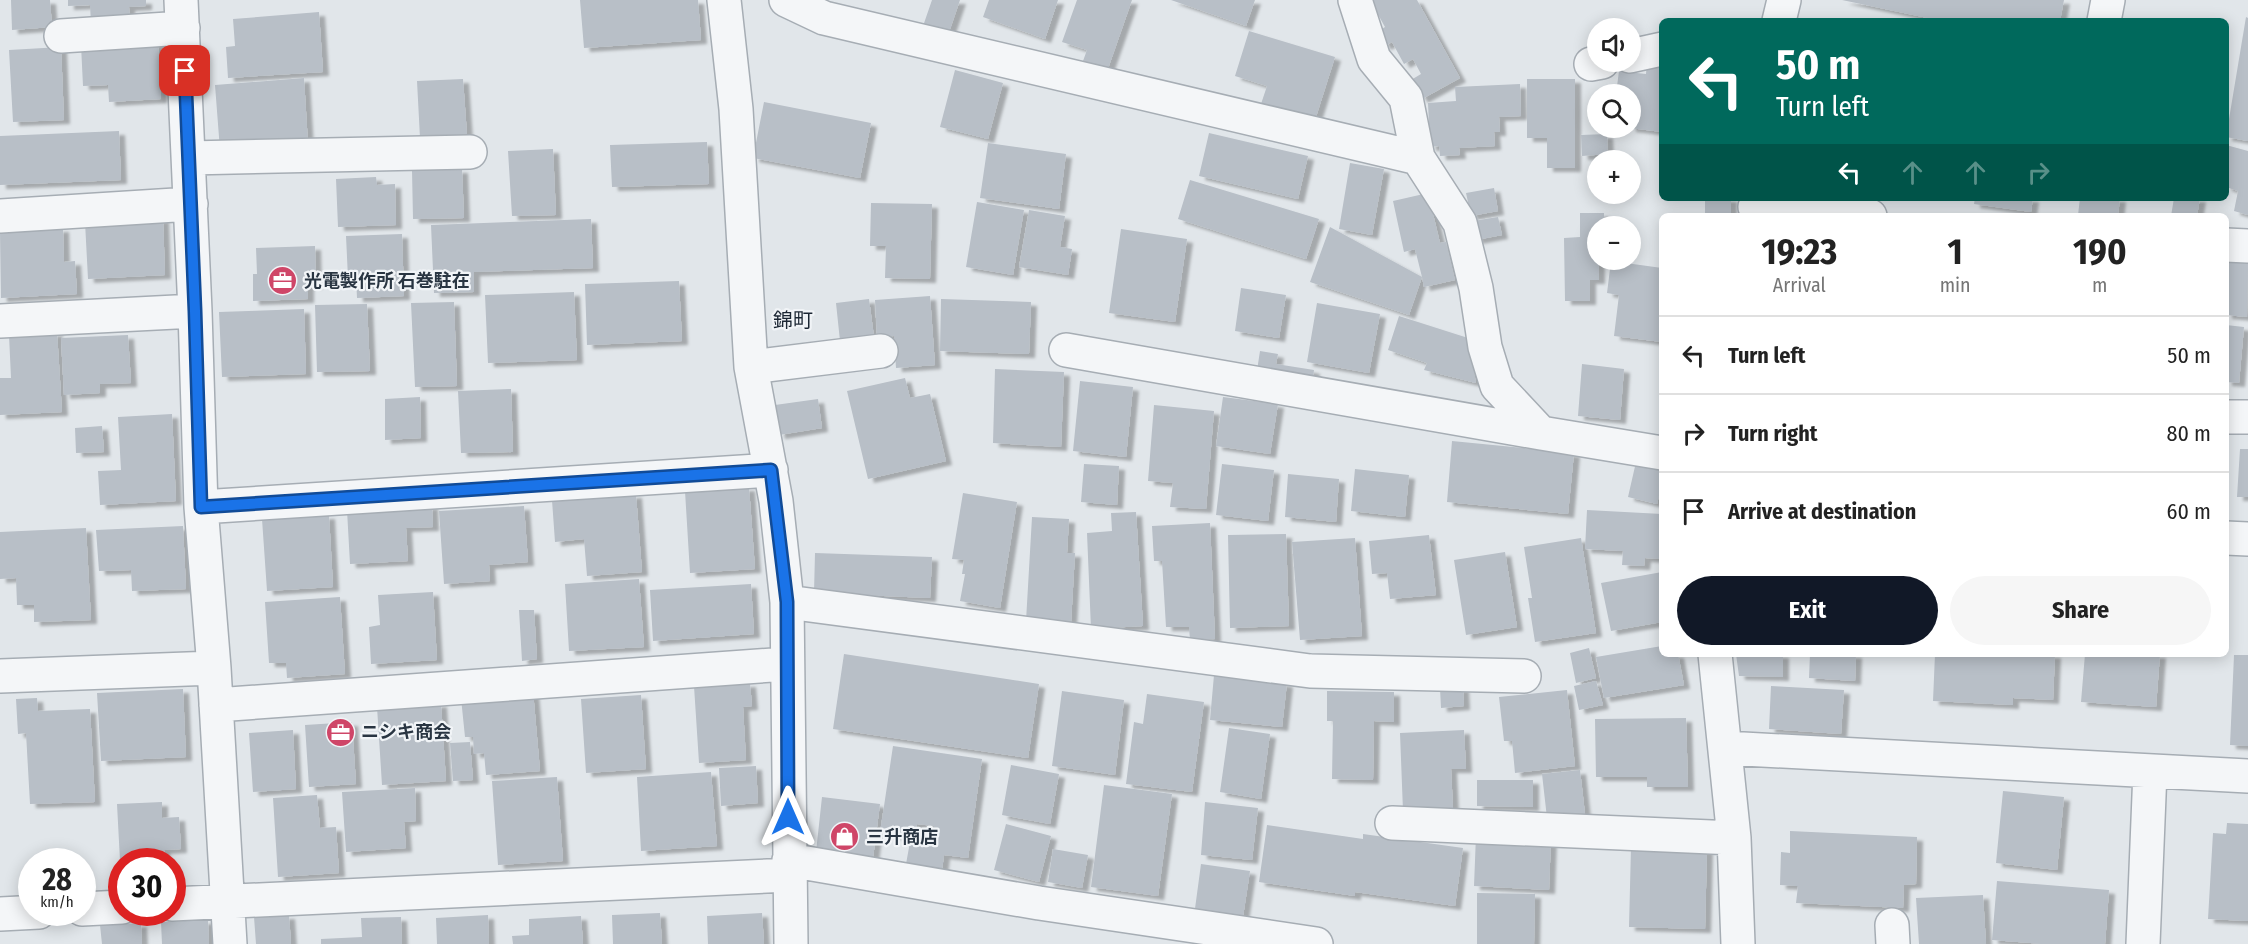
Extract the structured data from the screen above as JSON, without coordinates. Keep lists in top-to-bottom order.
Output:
{
  "districts": ["錦町"],
  "places": {
    "office": ["光電製作所 石巻駐在", "ニシキ商会"],
    "shop": ["三升商店"]
  },
  "page": {
    "map_buttons": ["+", "−"],
    "turn": ["50 m", "Turn left"],
    "eta": [
      "19:23",
      "Arrival",
      "1",
      "min",
      "190",
      "m"
    ],
    "list": [
      {
        "name": "Turn left",
        "value": "50 m"
      },
      {
        "name": "Turn right",
        "value": "80 m"
      },
      {
        "name": "Arrive at destination",
        "value": "60 m"
      }
    ],
    "buttons": ["Exit", "Share"],
    "speed": "28 km/h",
    "limit": "30"
  }
}
